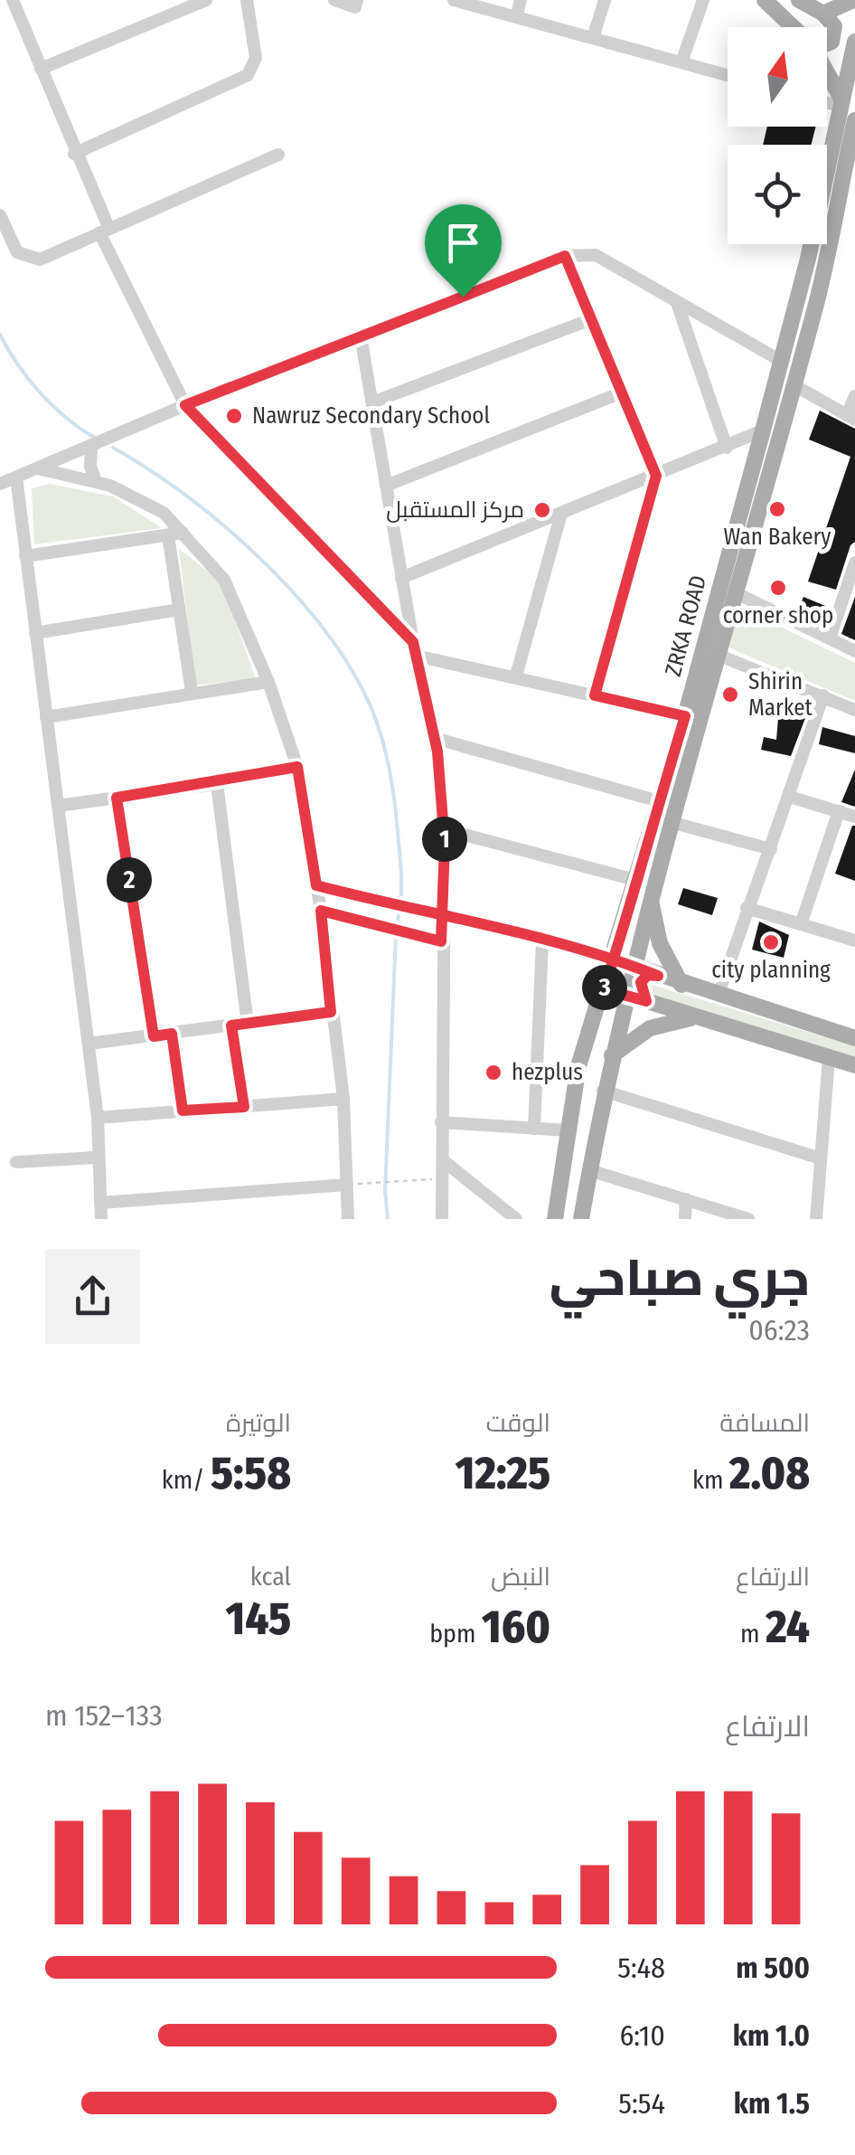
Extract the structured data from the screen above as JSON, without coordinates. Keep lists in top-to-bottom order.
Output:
{
  "streets": {
    "main road": ["ZRKA ROAD"]
  },
  "places": [
    "Nawruz Secondary School",
    "Wan Bakery",
    "مركز المستقبل",
    "corner shop",
    "Shirin Market",
    "city planning",
    "hezplus"
  ],
  "north": "top",
  "page": {
    "pins": ["1", "2", "3"],
    "heading": ["جري صباحي", "06:23"],
    "stats": [
      ["المسافة", "2.08 km"],
      ["الوقت", "12:25"],
      ["الوتيرة", "5:58 /km"],
      ["الارتفاع", "24 m"],
      ["النبض", "160 bpm"],
      ["kcal", "145"]
    ],
    "chart": ["الارتفاع", "133–152 m"],
    "list": [
      {
        "name": "500 m",
        "note": "5:48"
      },
      {
        "name": "1.0 km",
        "note": "6:10"
      },
      {
        "name": "1.5 km",
        "note": "5:54"
      }
    ]
  }
}
